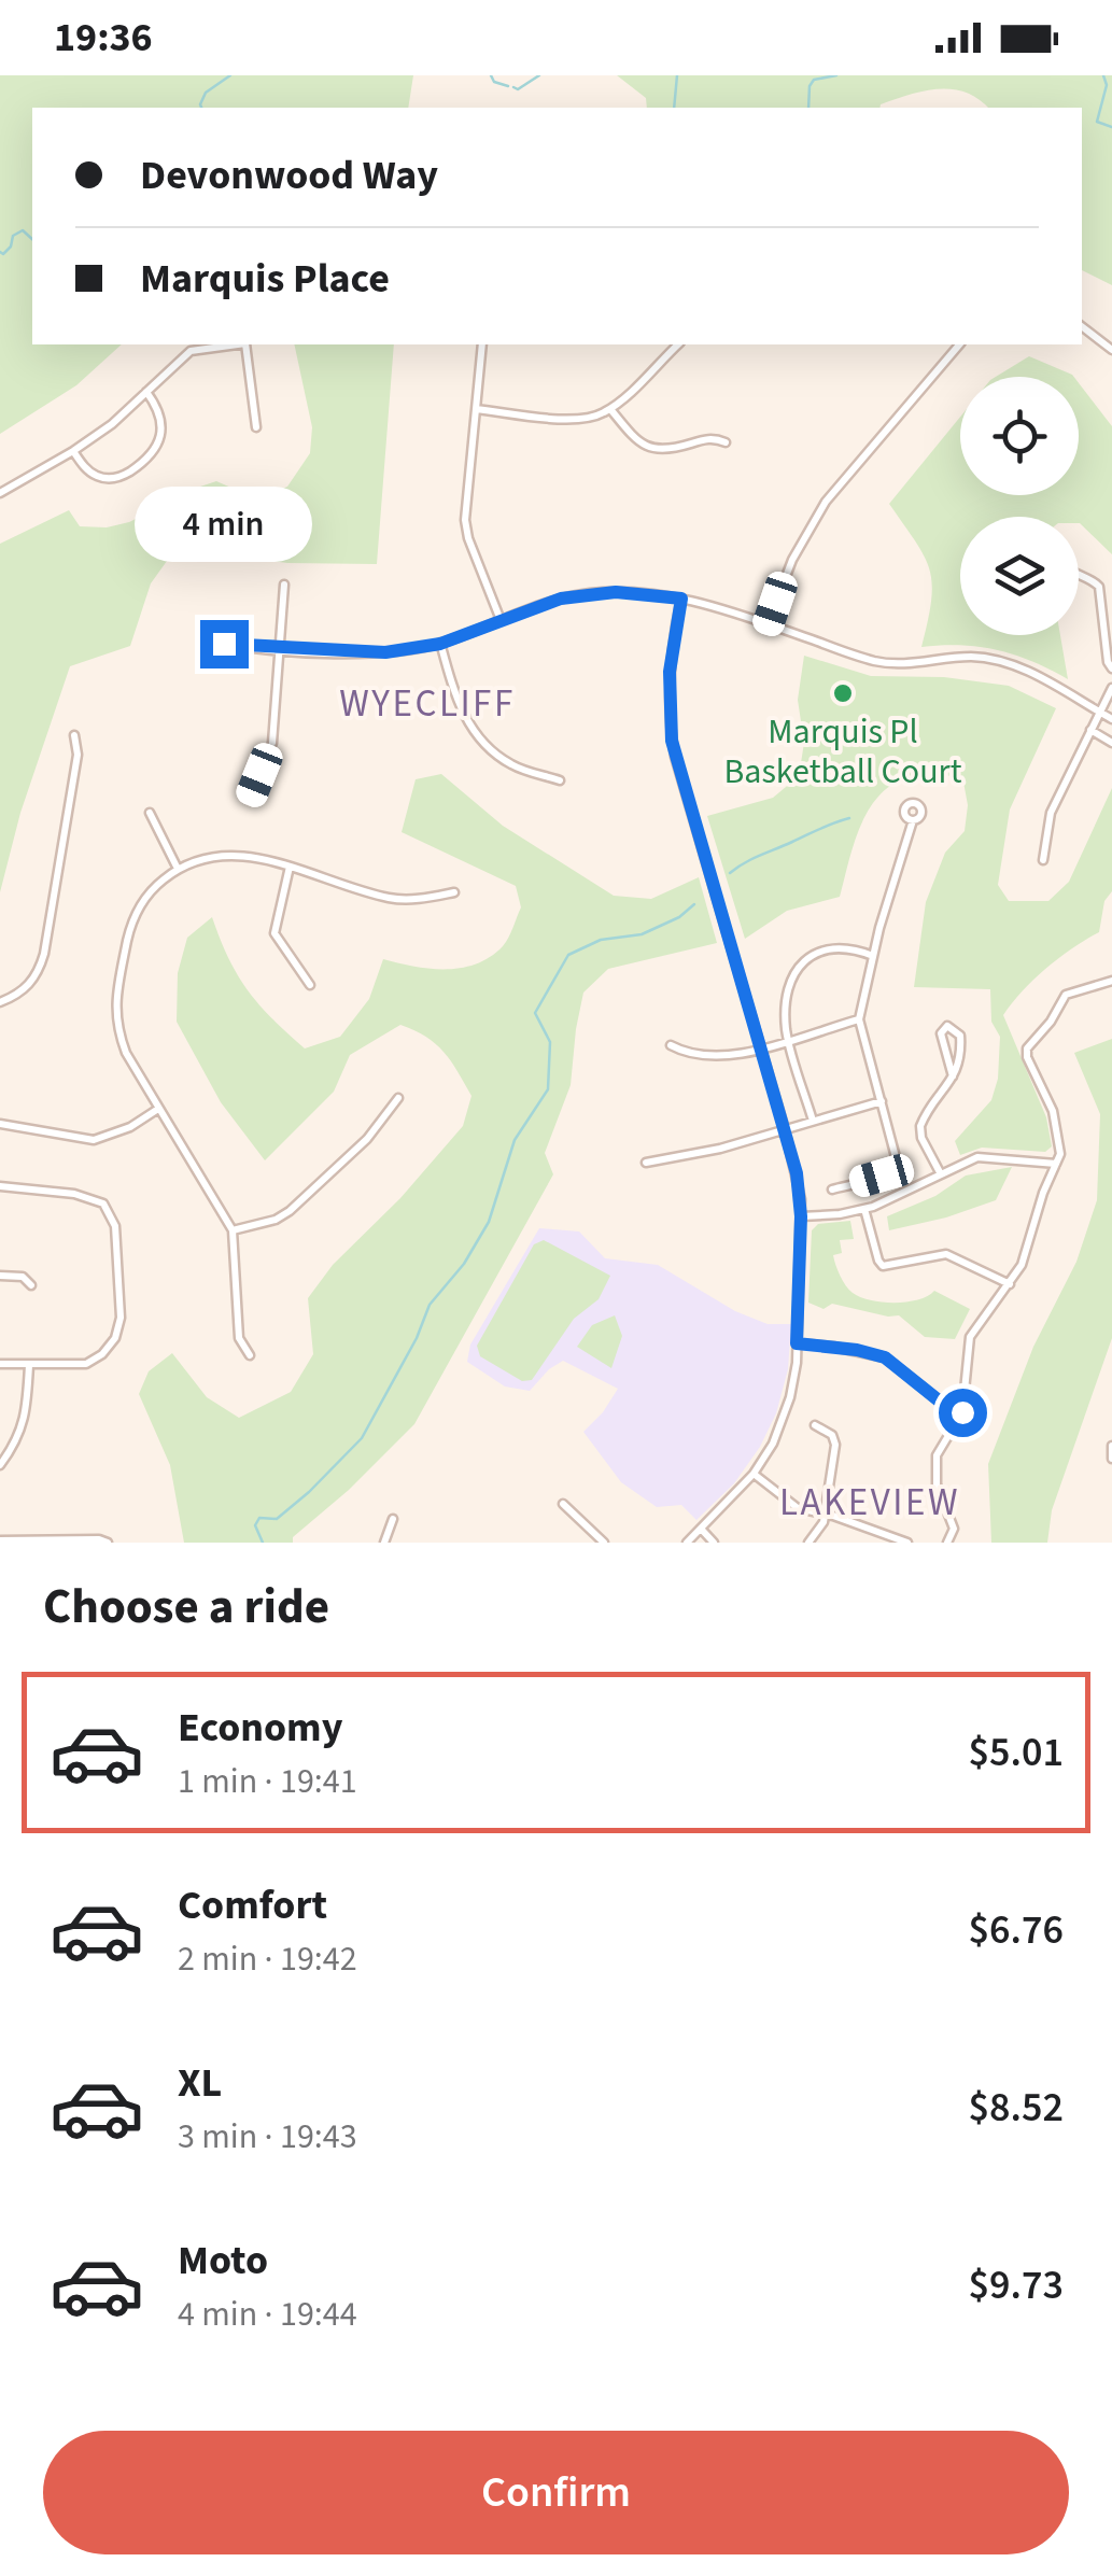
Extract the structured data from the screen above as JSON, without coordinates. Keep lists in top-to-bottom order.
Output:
{
  "districts": ["WYECLIFF", "LAKEVIEW"],
  "places": ["Marquis Pl Basketball Court"],
  "page": {
    "status": "19:36",
    "banner": ["Devonwood Way", "Marquis Place"],
    "bubble": "4 min",
    "heading": "Choose a ride",
    "list": [
      {
        "name": "Economy",
        "note": "1 min · 19:41",
        "value": "$5.01"
      },
      {
        "name": "Comfort",
        "note": "2 min · 19:42",
        "value": "$6.76"
      },
      {
        "name": "XL",
        "note": "3 min · 19:43",
        "value": "$8.52"
      },
      {
        "name": "Moto",
        "note": "4 min · 19:44",
        "value": "$9.73"
      }
    ],
    "buttons": "Confirm"
  }
}
